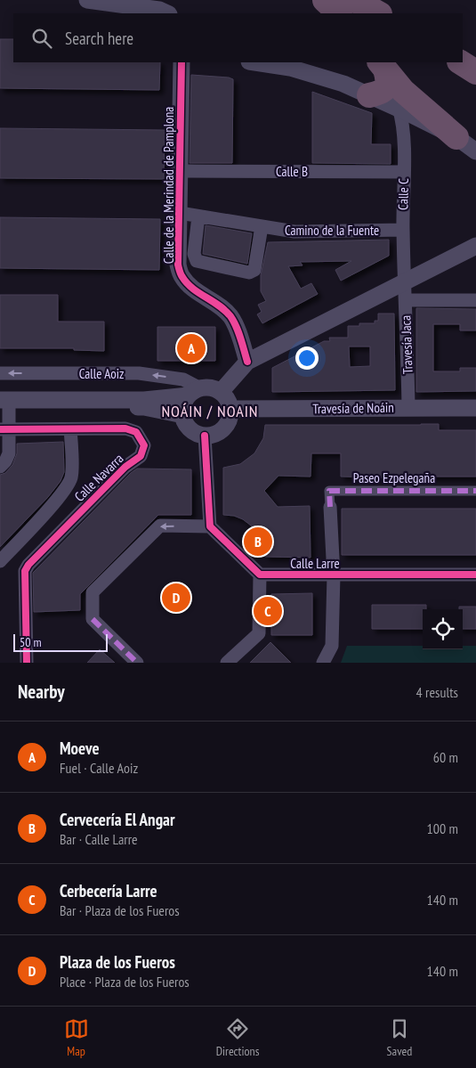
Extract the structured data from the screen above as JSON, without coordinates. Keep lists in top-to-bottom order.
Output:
{
  "streets": {
    "street": [
      "Calle B",
      "Calle de la Merindad de Pamplona",
      "Calle C",
      "Camino de la Fuente",
      "Travesía Jaca",
      "Calle Aoiz",
      "Travesía de Noáin",
      "Calle Navarra",
      "Paseo Ezpelegaña",
      "Calle Larre"
    ]
  },
  "crossings": [
    ["Calle B", "Calle de la Merindad de Pamplona"],
    ["Calle B", "Calle C"],
    ["Calle de la Merindad de Pamplona", "Camino de la Fuente"],
    ["Calle C", "Camino de la Fuente"],
    ["Calle C", "Travesía Jaca"],
    ["Travesía Jaca", "Travesía de Noáin"],
    ["Calle Aoiz", "Travesía de Noáin"],
    ["Paseo Ezpelegaña", "Calle Larre"]
  ],
  "districts": ["NOÁIN / NOAIN"],
  "scale_bar": "50 m",
  "page": {
    "search": "Search here",
    "pins": [
      "A",
      "B",
      "D",
      "C"
    ],
    "scale": "50 m",
    "heading": ["Nearby", "4 results"],
    "list": [
      {
        "mark": "A",
        "name": "Moeve",
        "note": "Fuel · Calle Aoiz",
        "value": "60 m"
      },
      {
        "mark": "B",
        "name": "Cervecería El Angar",
        "note": "Bar · Calle Larre",
        "value": "100 m"
      },
      {
        "mark": "C",
        "name": "Cerbecería Larre",
        "note": "Bar · Plaza de los Fueros",
        "value": "140 m"
      },
      {
        "mark": "D",
        "name": "Plaza de los Fueros",
        "note": "Place · Plaza de los Fueros",
        "value": "140 m"
      }
    ],
    "nav": ["Map", "Directions", "Saved"]
  }
}
